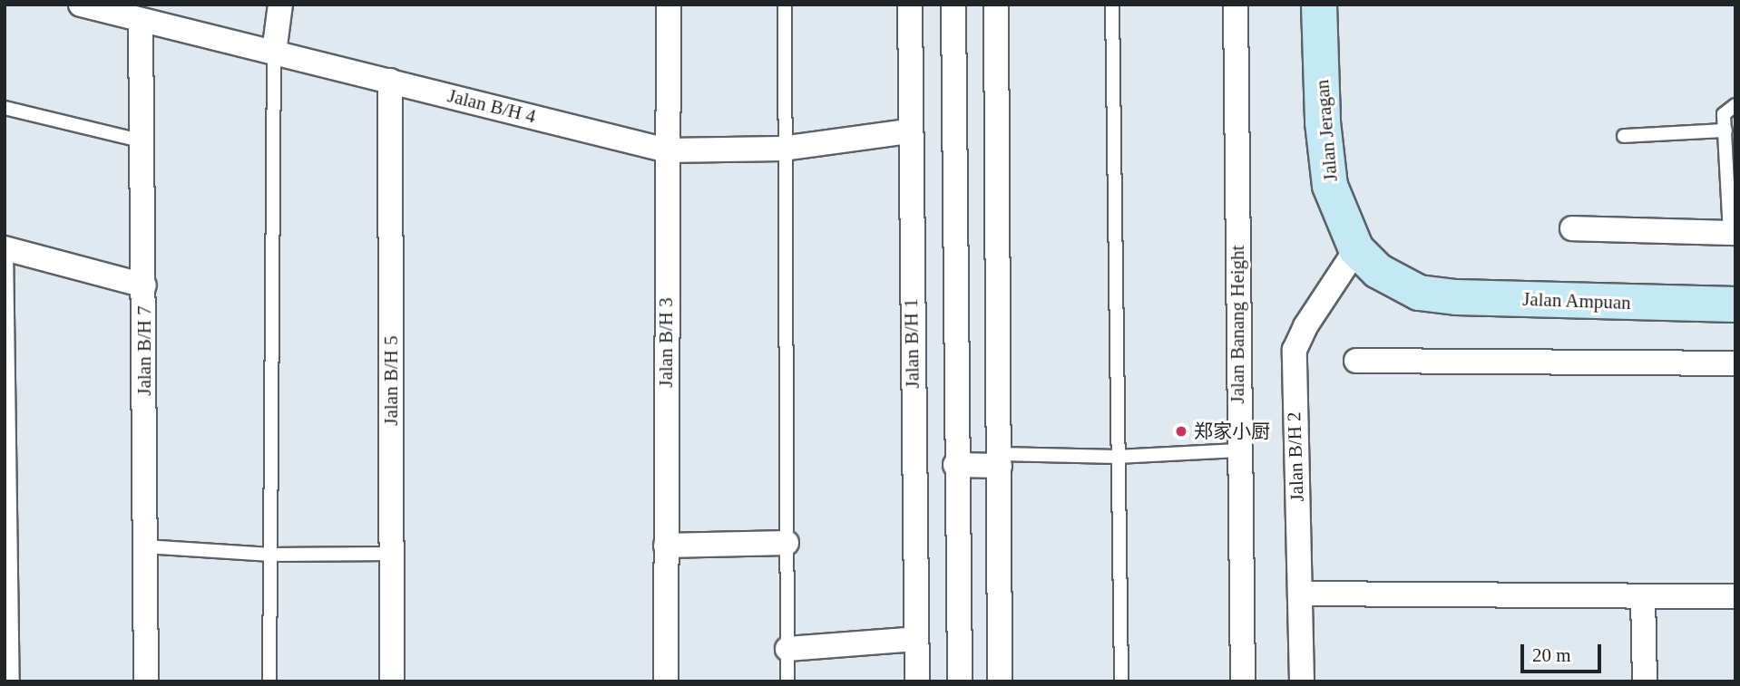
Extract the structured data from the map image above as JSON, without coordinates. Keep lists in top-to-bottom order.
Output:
{
  "streets": {
    "main road": ["Jalan Jeragan", "Jalan Ampuan"],
    "street": [
      "Jalan B/H 4",
      "Jalan Banang Height",
      "Jalan B/H 3",
      "Jalan B/H 1",
      "Jalan B/H 7",
      "Jalan B/H 5",
      "Jalan B/H 2"
    ]
  },
  "crossings": [
    ["Jalan B/H 4", "Jalan B/H 3"],
    ["Jalan B/H 4", "Jalan B/H 1"],
    ["Jalan B/H 4", "Jalan B/H 7"],
    ["Jalan B/H 4", "Jalan B/H 5"],
    ["Jalan Jeragan", "Jalan Ampuan"],
    ["Jalan Jeragan", "Jalan B/H 2"]
  ],
  "places": ["郑家小厨"],
  "scale_bar": "20 m"
}
